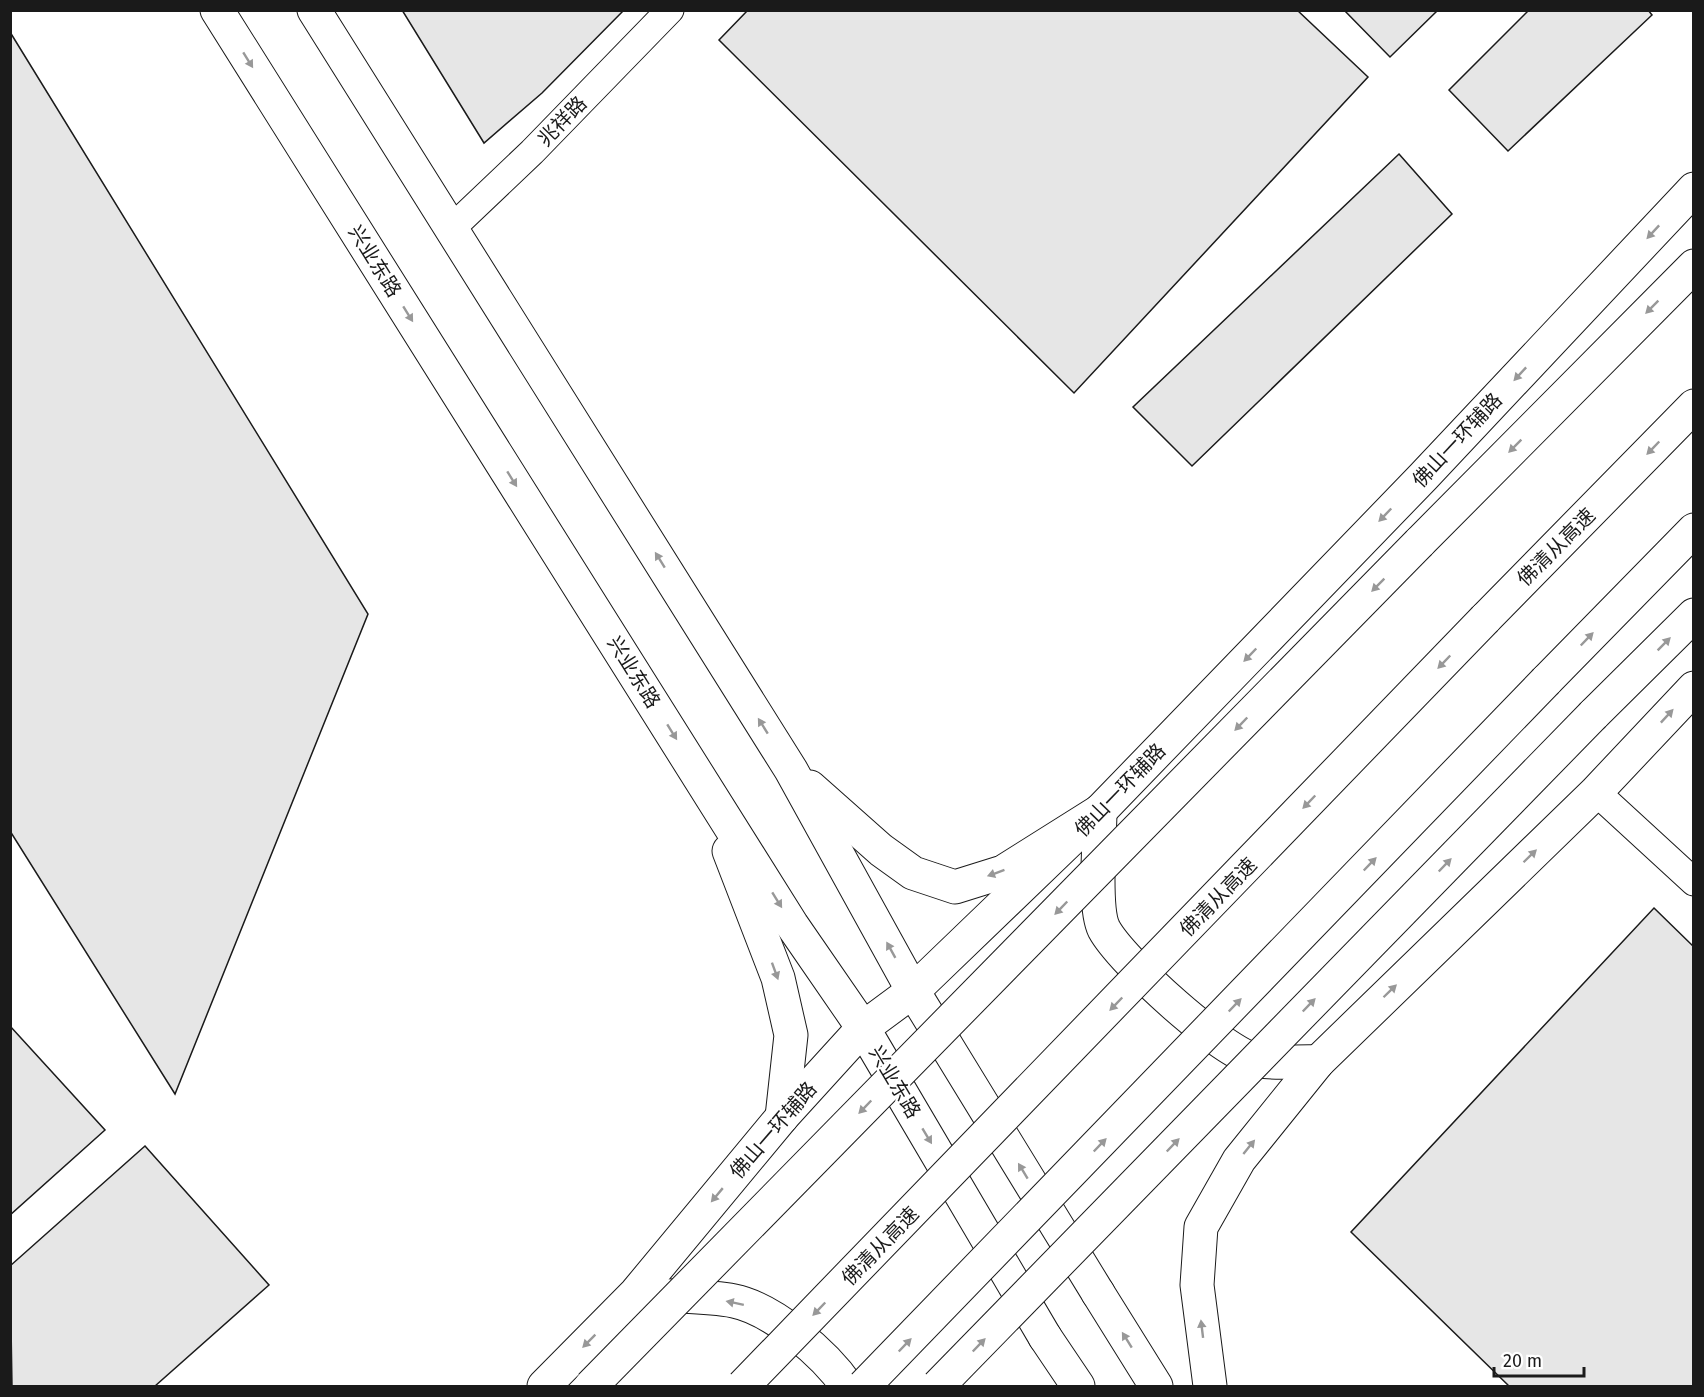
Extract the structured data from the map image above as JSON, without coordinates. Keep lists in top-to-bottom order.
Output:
{
  "streets": {
    "main road": ["兴业东路", "佛山一环辅路", "佛清从高速"],
    "street": ["兆祥路"]
  },
  "crossings": [
    ["兴业东路", "佛山一环辅路"]
  ],
  "scale_bar": "20 m"
}
